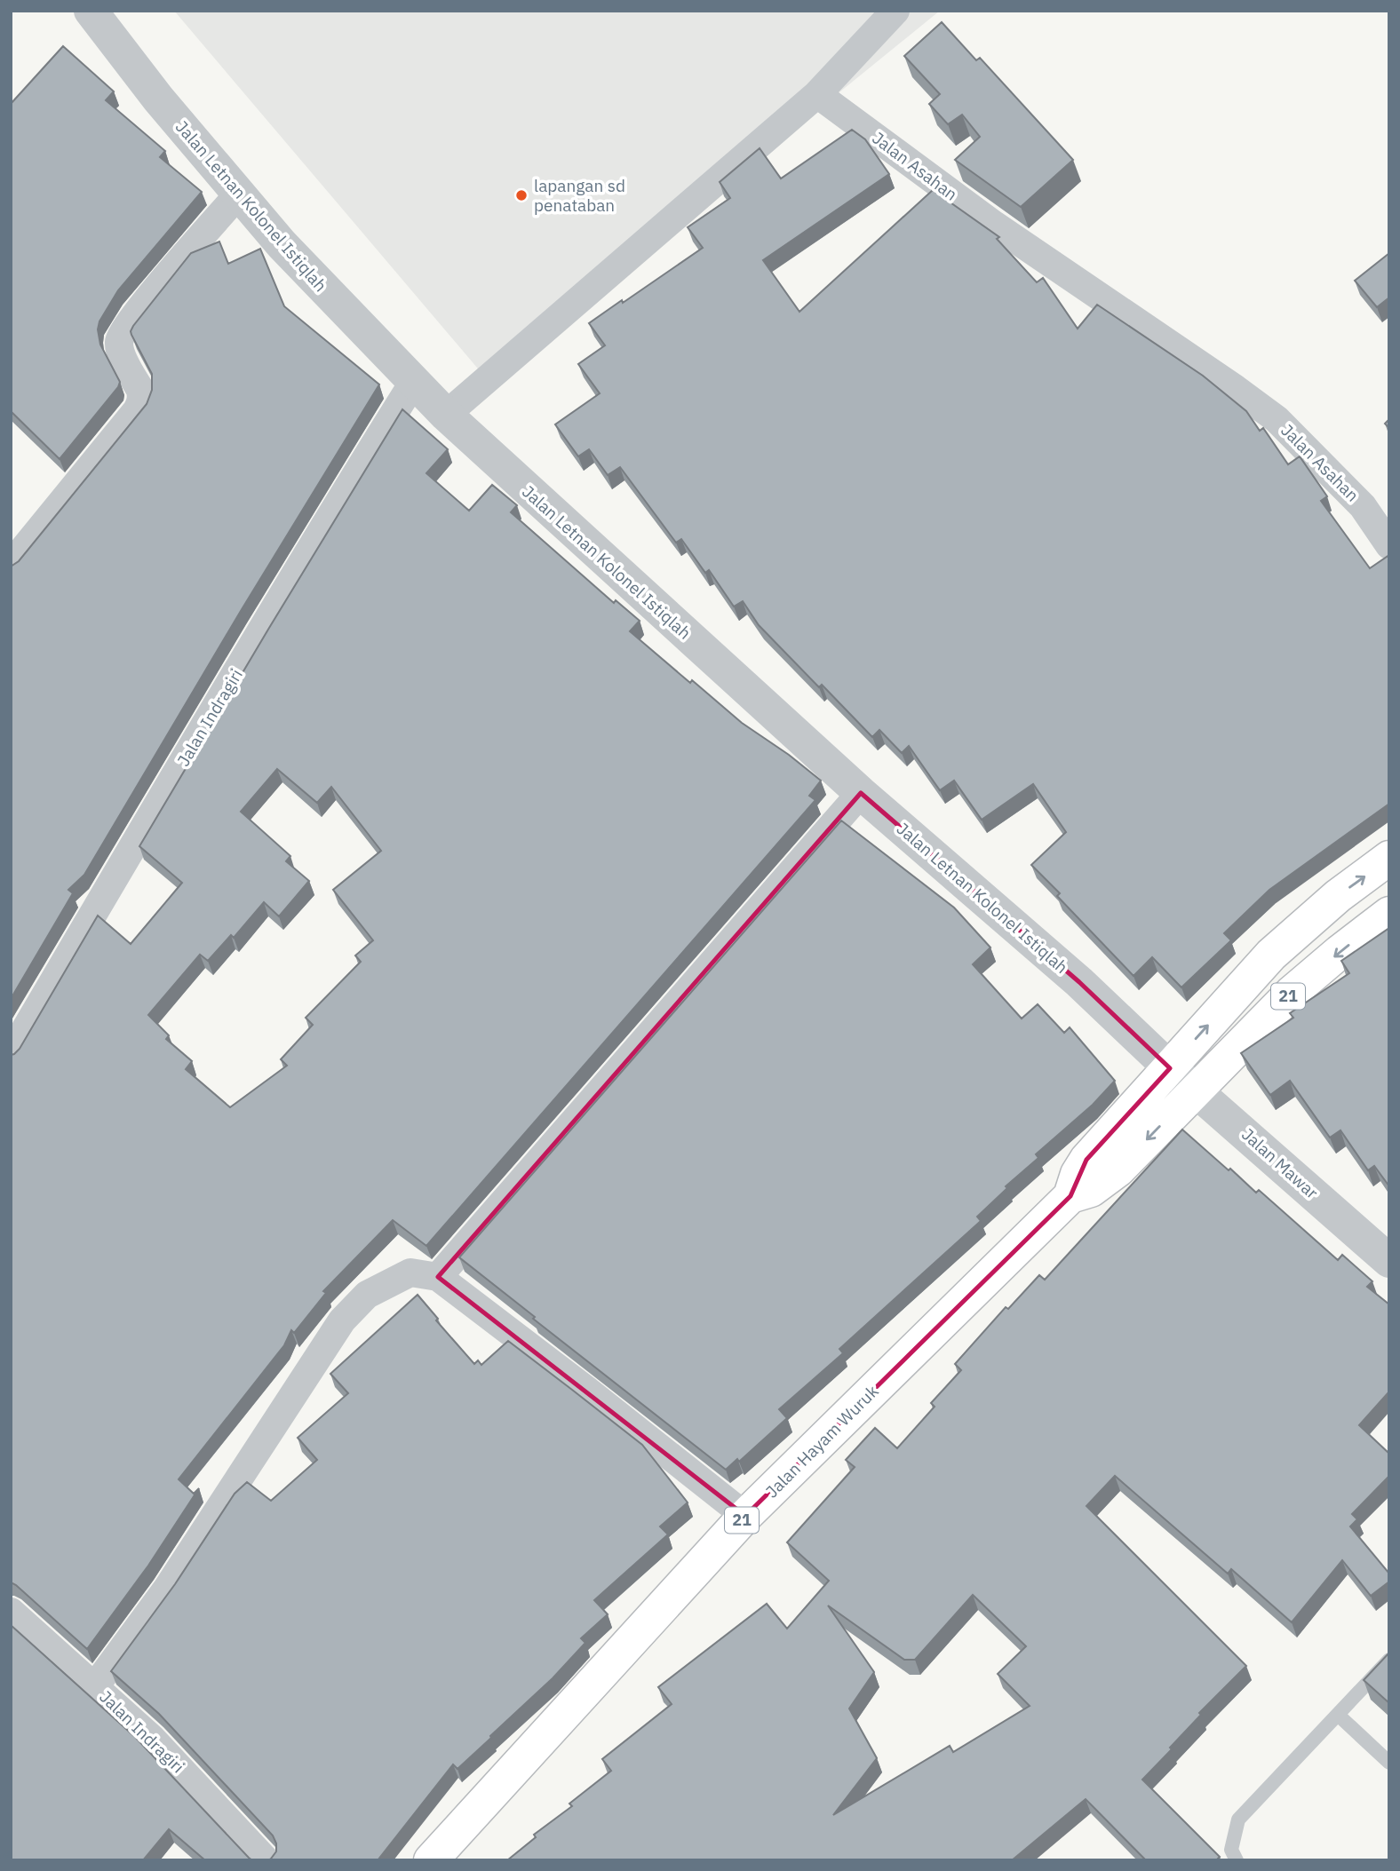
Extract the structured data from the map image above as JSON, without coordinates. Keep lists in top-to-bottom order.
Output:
{
  "streets": {
    "highway": ["21", "Jalan Hayam Wuruk"],
    "street": [
      "Jalan Asahan",
      "Jalan Letnan Kolonel Istiqlah",
      "Jalan Indragiri",
      "Jalan Mawar"
    ]
  },
  "crossings": [
    ["Jalan Letnan Kolonel Istiqlah", "Jalan Indragiri"],
    ["Jalan Letnan Kolonel Istiqlah", "21"],
    ["Jalan Letnan Kolonel Istiqlah", "Jalan Mawar"],
    ["Jalan Letnan Kolonel Istiqlah", "Jalan Hayam Wuruk"],
    ["21", "Jalan Mawar"],
    ["21", "Jalan Hayam Wuruk"],
    ["Jalan Mawar", "Jalan Hayam Wuruk"]
  ],
  "places": ["lapangan sd penataban"]
}
